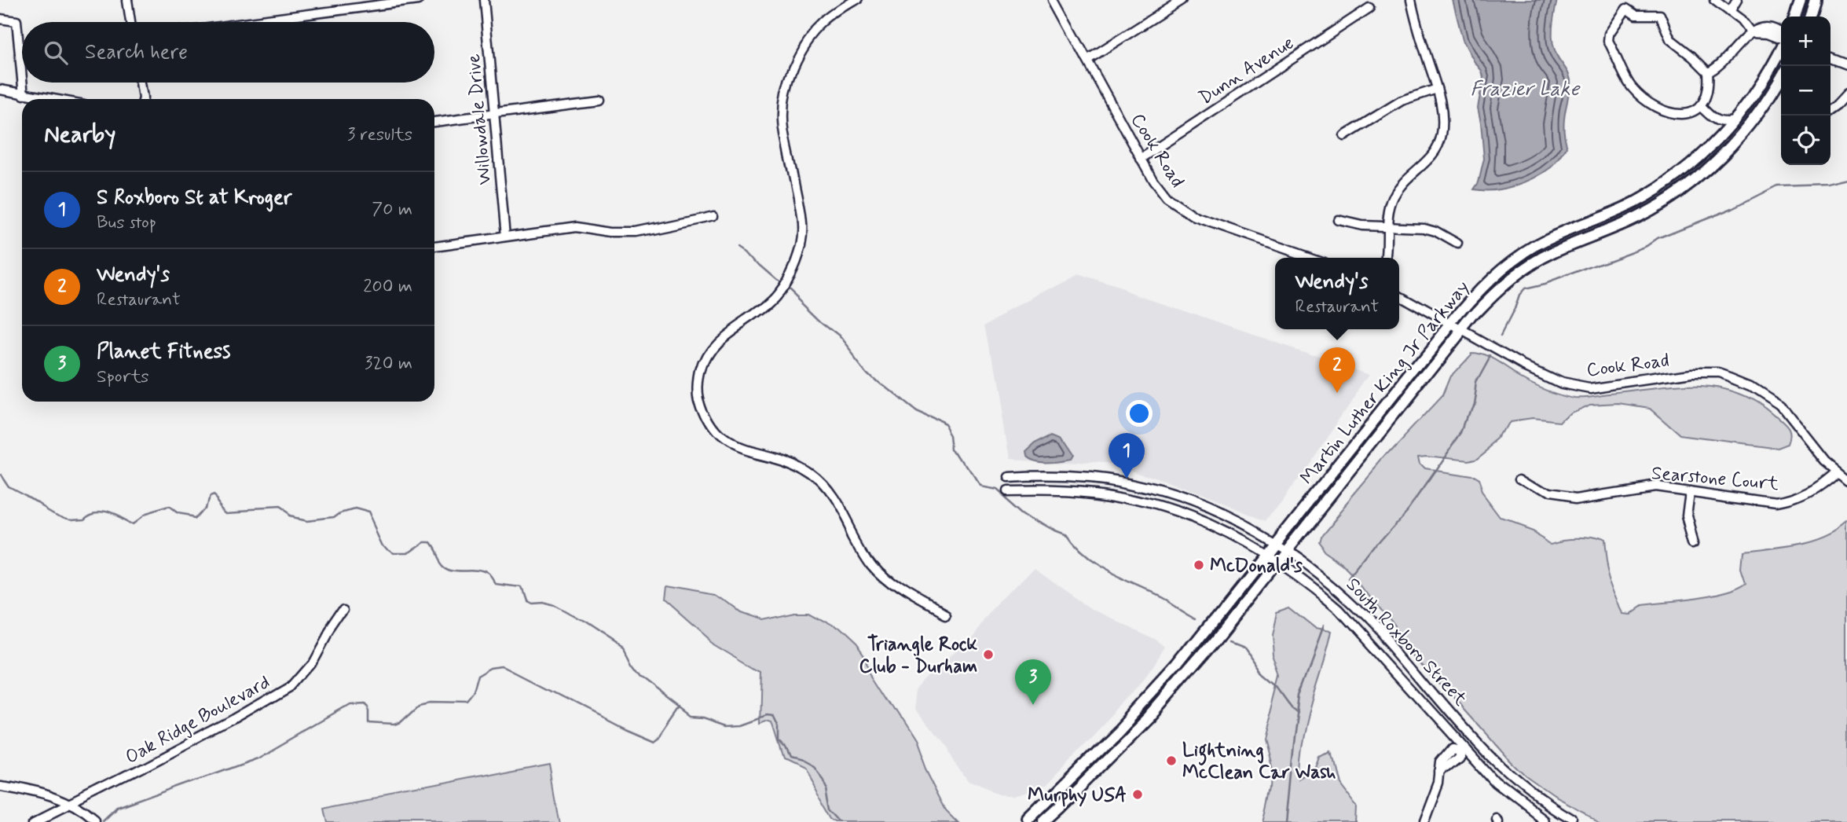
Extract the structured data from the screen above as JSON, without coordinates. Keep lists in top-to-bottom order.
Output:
{
  "streets": {
    "main road": ["Martin Luther King Jr Parkway"],
    "street": [
      "Dunn Avenue",
      "Willowdale Drive",
      "Cook Road",
      "Searstone Court",
      "South Roxboro Street",
      "Oak Ridge Boulevard"
    ]
  },
  "crossings": [
    ["Dunn Avenue", "Cook Road"],
    ["Cook Road", "Martin Luther King Jr Parkway"],
    ["Cook Road", "Searstone Court"],
    ["Martin Luther King Jr Parkway", "South Roxboro Street"]
  ],
  "water": ["Frazier Lake"],
  "places": [
    "McDonald's",
    "Triangle Rock Club - Durham",
    "Lightning McClean Car Wash",
    "Murphy USA"
  ],
  "page": {
    "map_buttons": ["+", "−"],
    "search": "Search here",
    "heading": ["Nearby", "3 results"],
    "list": [
      {
        "mark": "1",
        "name": "S Roxboro St at Kroger",
        "note": "Bus stop",
        "value": "70 m"
      },
      {
        "mark": "2",
        "name": "Wendy's",
        "note": "Restaurant",
        "value": "200 m"
      },
      {
        "mark": "3",
        "name": "Planet Fitness",
        "note": "Sports",
        "value": "320 m"
      }
    ],
    "popup": ["Wendy's", "Restaurant"],
    "pins": ["2", "1", "3"]
  }
}
